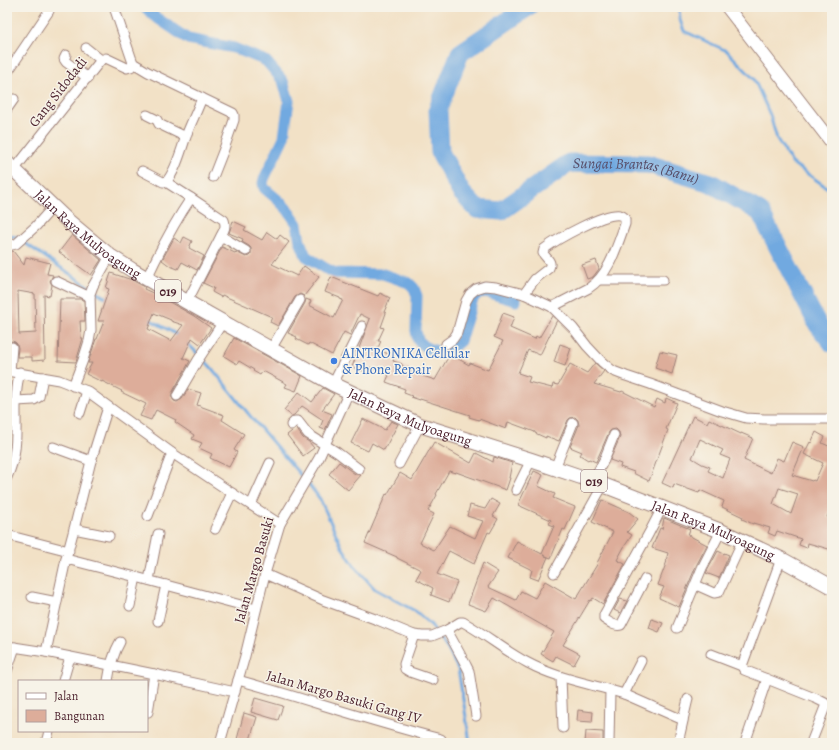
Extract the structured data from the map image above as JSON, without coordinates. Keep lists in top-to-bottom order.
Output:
{
  "streets": {
    "main road": ["Jalan Raya Mulyoagung", "019"],
    "street": ["Gang Sidodadi", "Jalan Margo Basuki", "Jalan Margo Basuki Gang IV"]
  },
  "crossings": [
    ["Gang Sidodadi", "Jalan Raya Mulyoagung"],
    ["Jalan Raya Mulyoagung", "Jalan Margo Basuki"],
    ["Jalan Margo Basuki", "Jalan Margo Basuki Gang IV"]
  ],
  "water": ["Sungai Brantas (Banu)"],
  "places": ["AINTRONIKA Cellular & Phone Repair"],
  "legend": ["Jalan", "Bangunan"]
}
